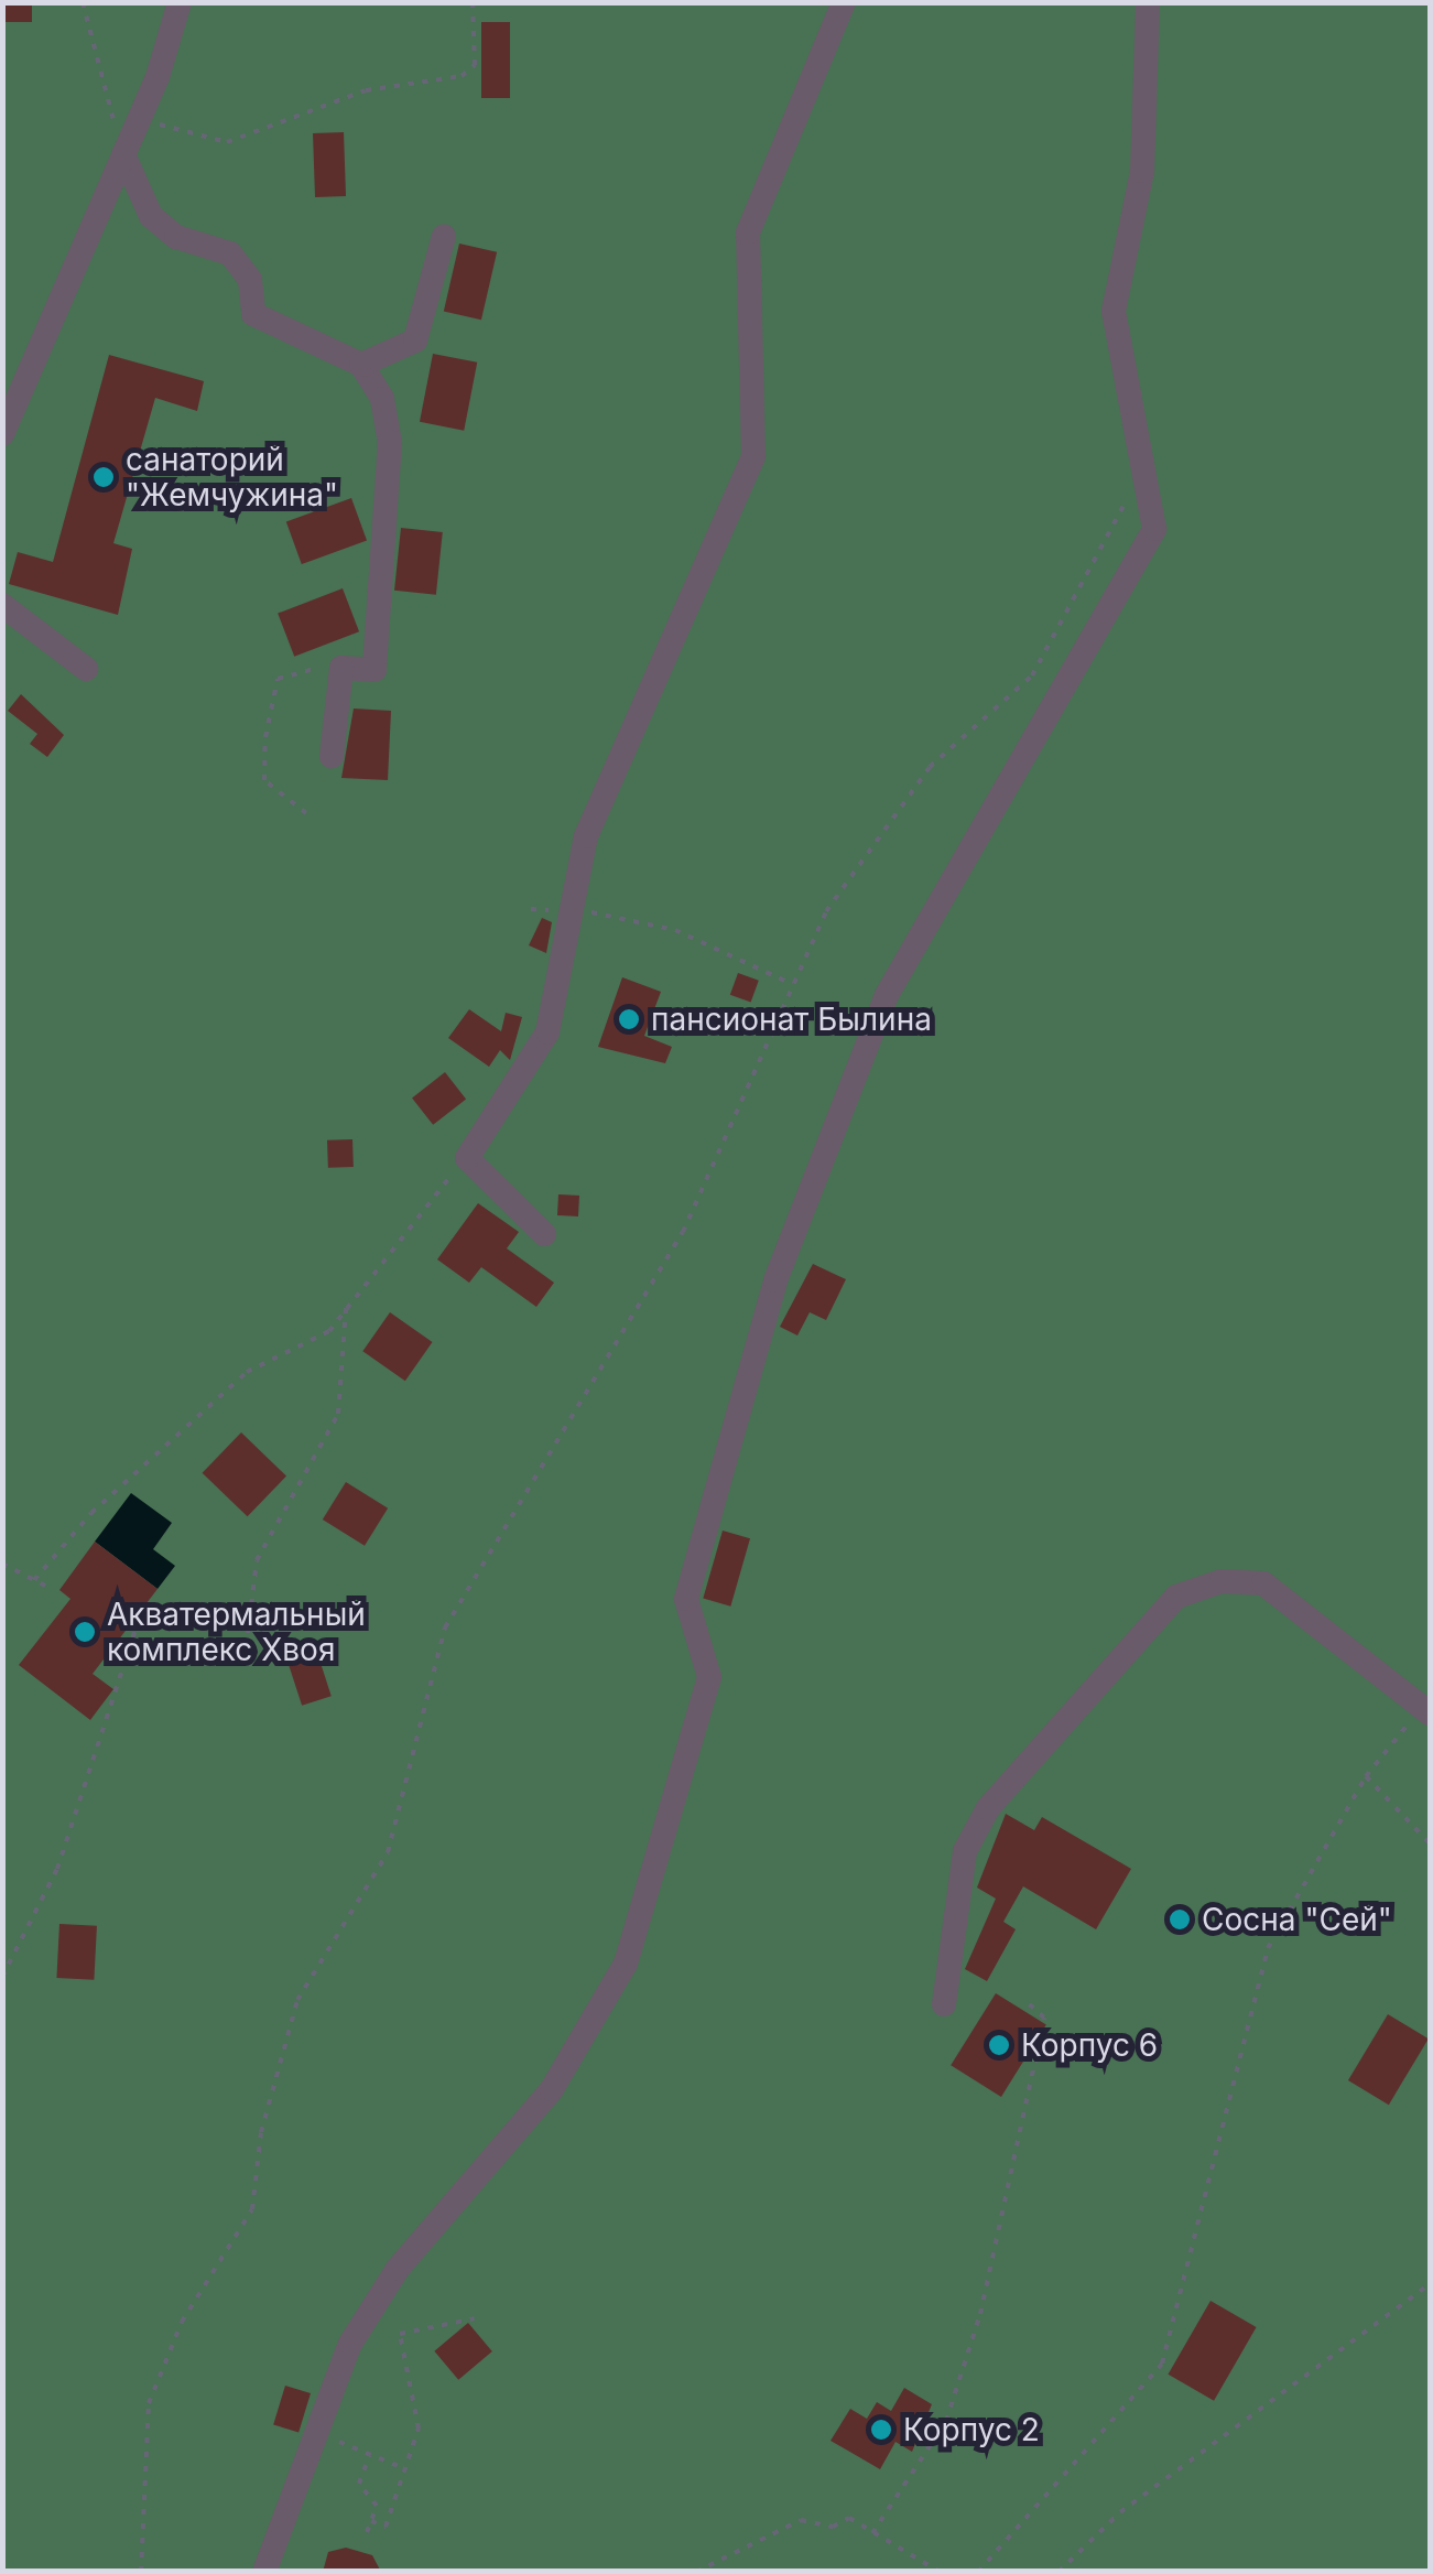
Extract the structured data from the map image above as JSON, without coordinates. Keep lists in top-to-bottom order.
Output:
{
  "places": [
    "санаторий \"Жемчужина\"",
    "пансионат Былина",
    "Акватермальный комплекс Хвоя",
    "Сосна \"Сей\"",
    "Корпус 6",
    "Корпус 2"
  ]
}
